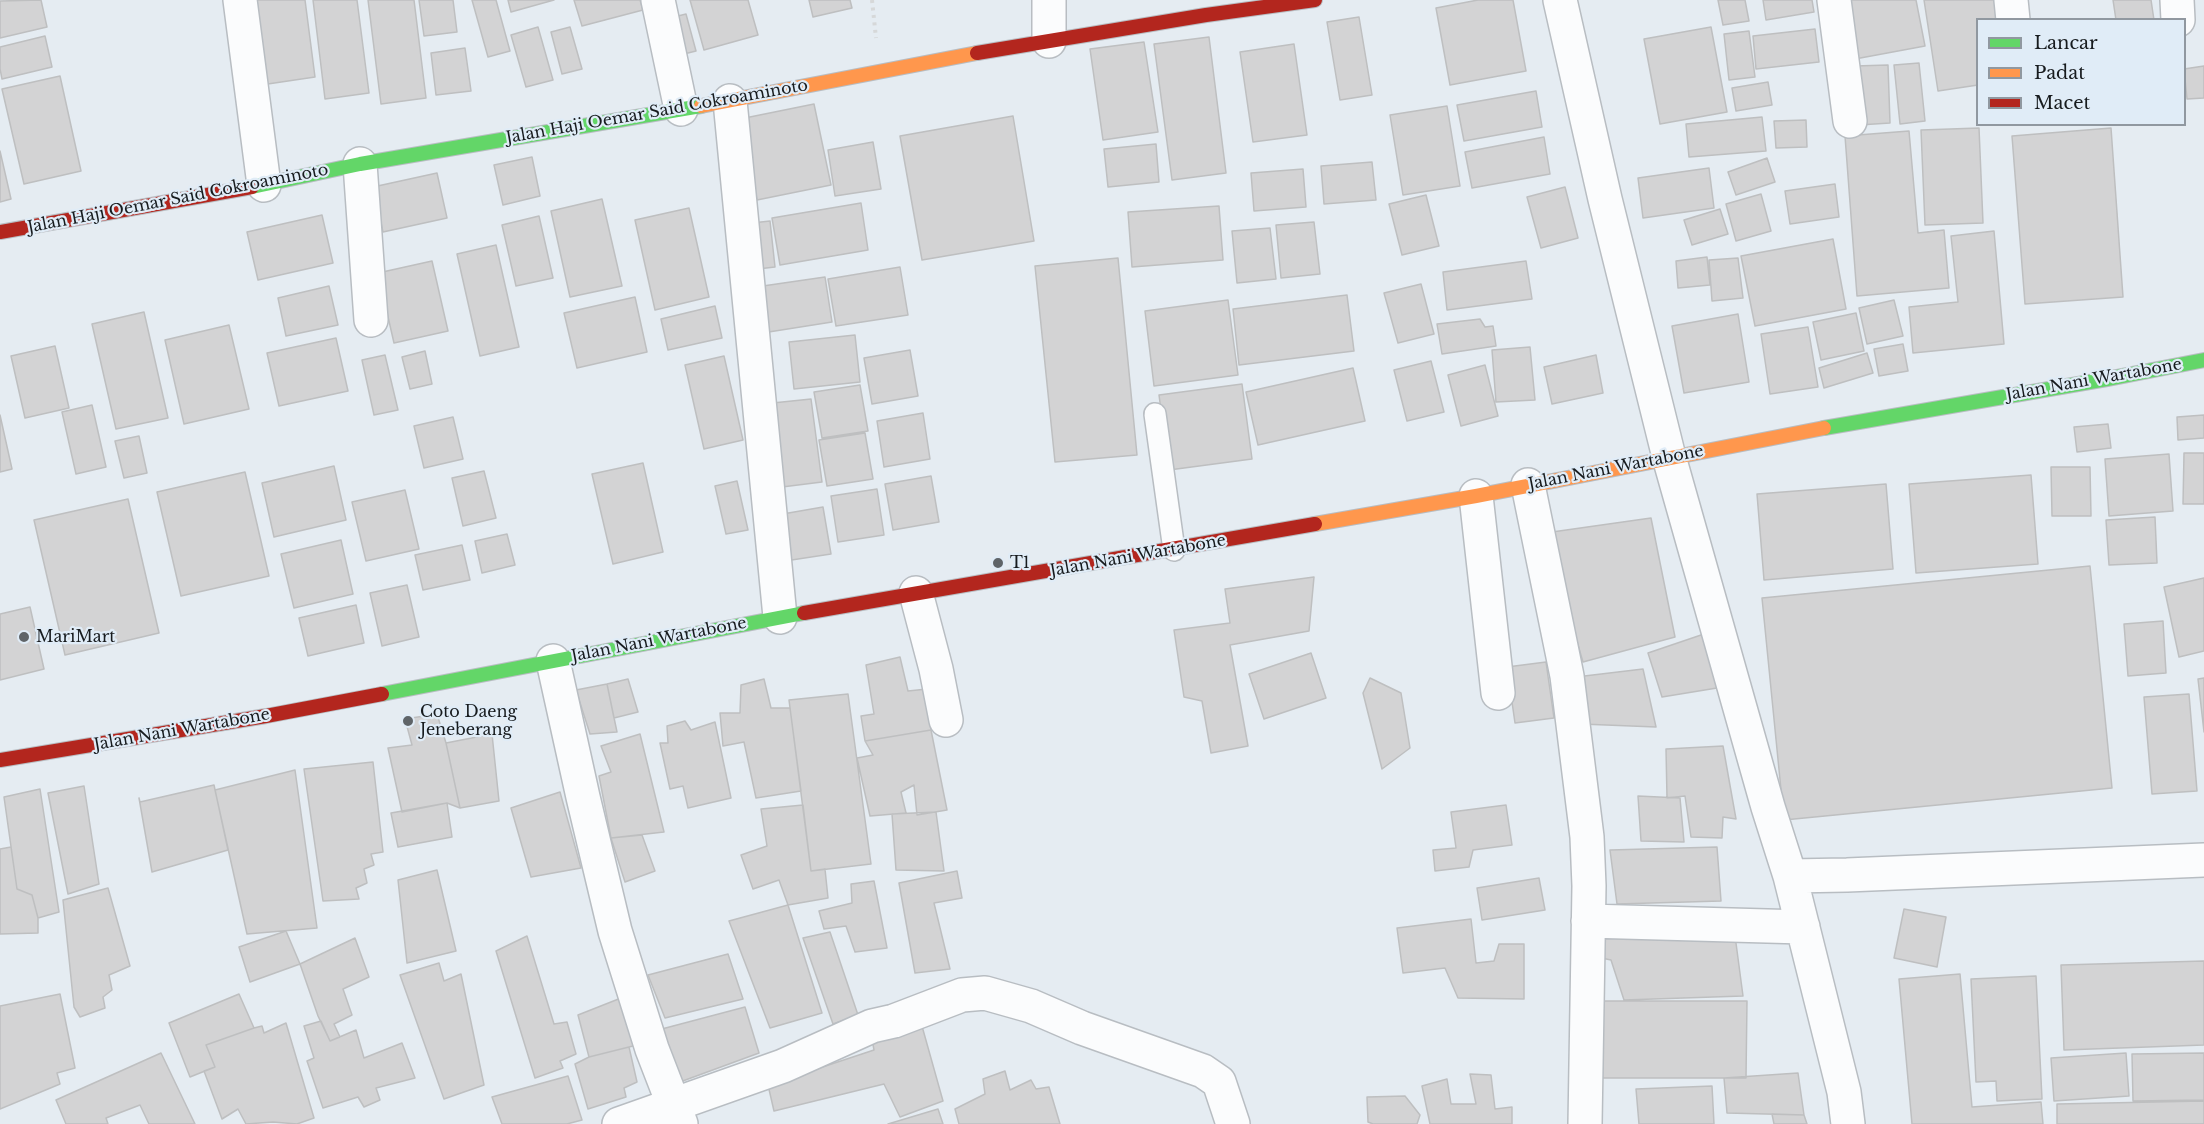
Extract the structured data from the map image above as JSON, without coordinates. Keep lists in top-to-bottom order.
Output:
{
  "streets": {
    "main road": ["Jalan Haji Oemar Said Cokroaminoto", "Jalan Nani Wartabone"]
  },
  "places": ["T1", "MariMart", "Coto Daeng Jeneberang"],
  "legend": ["Lancar", "Padat", "Macet"]
}
